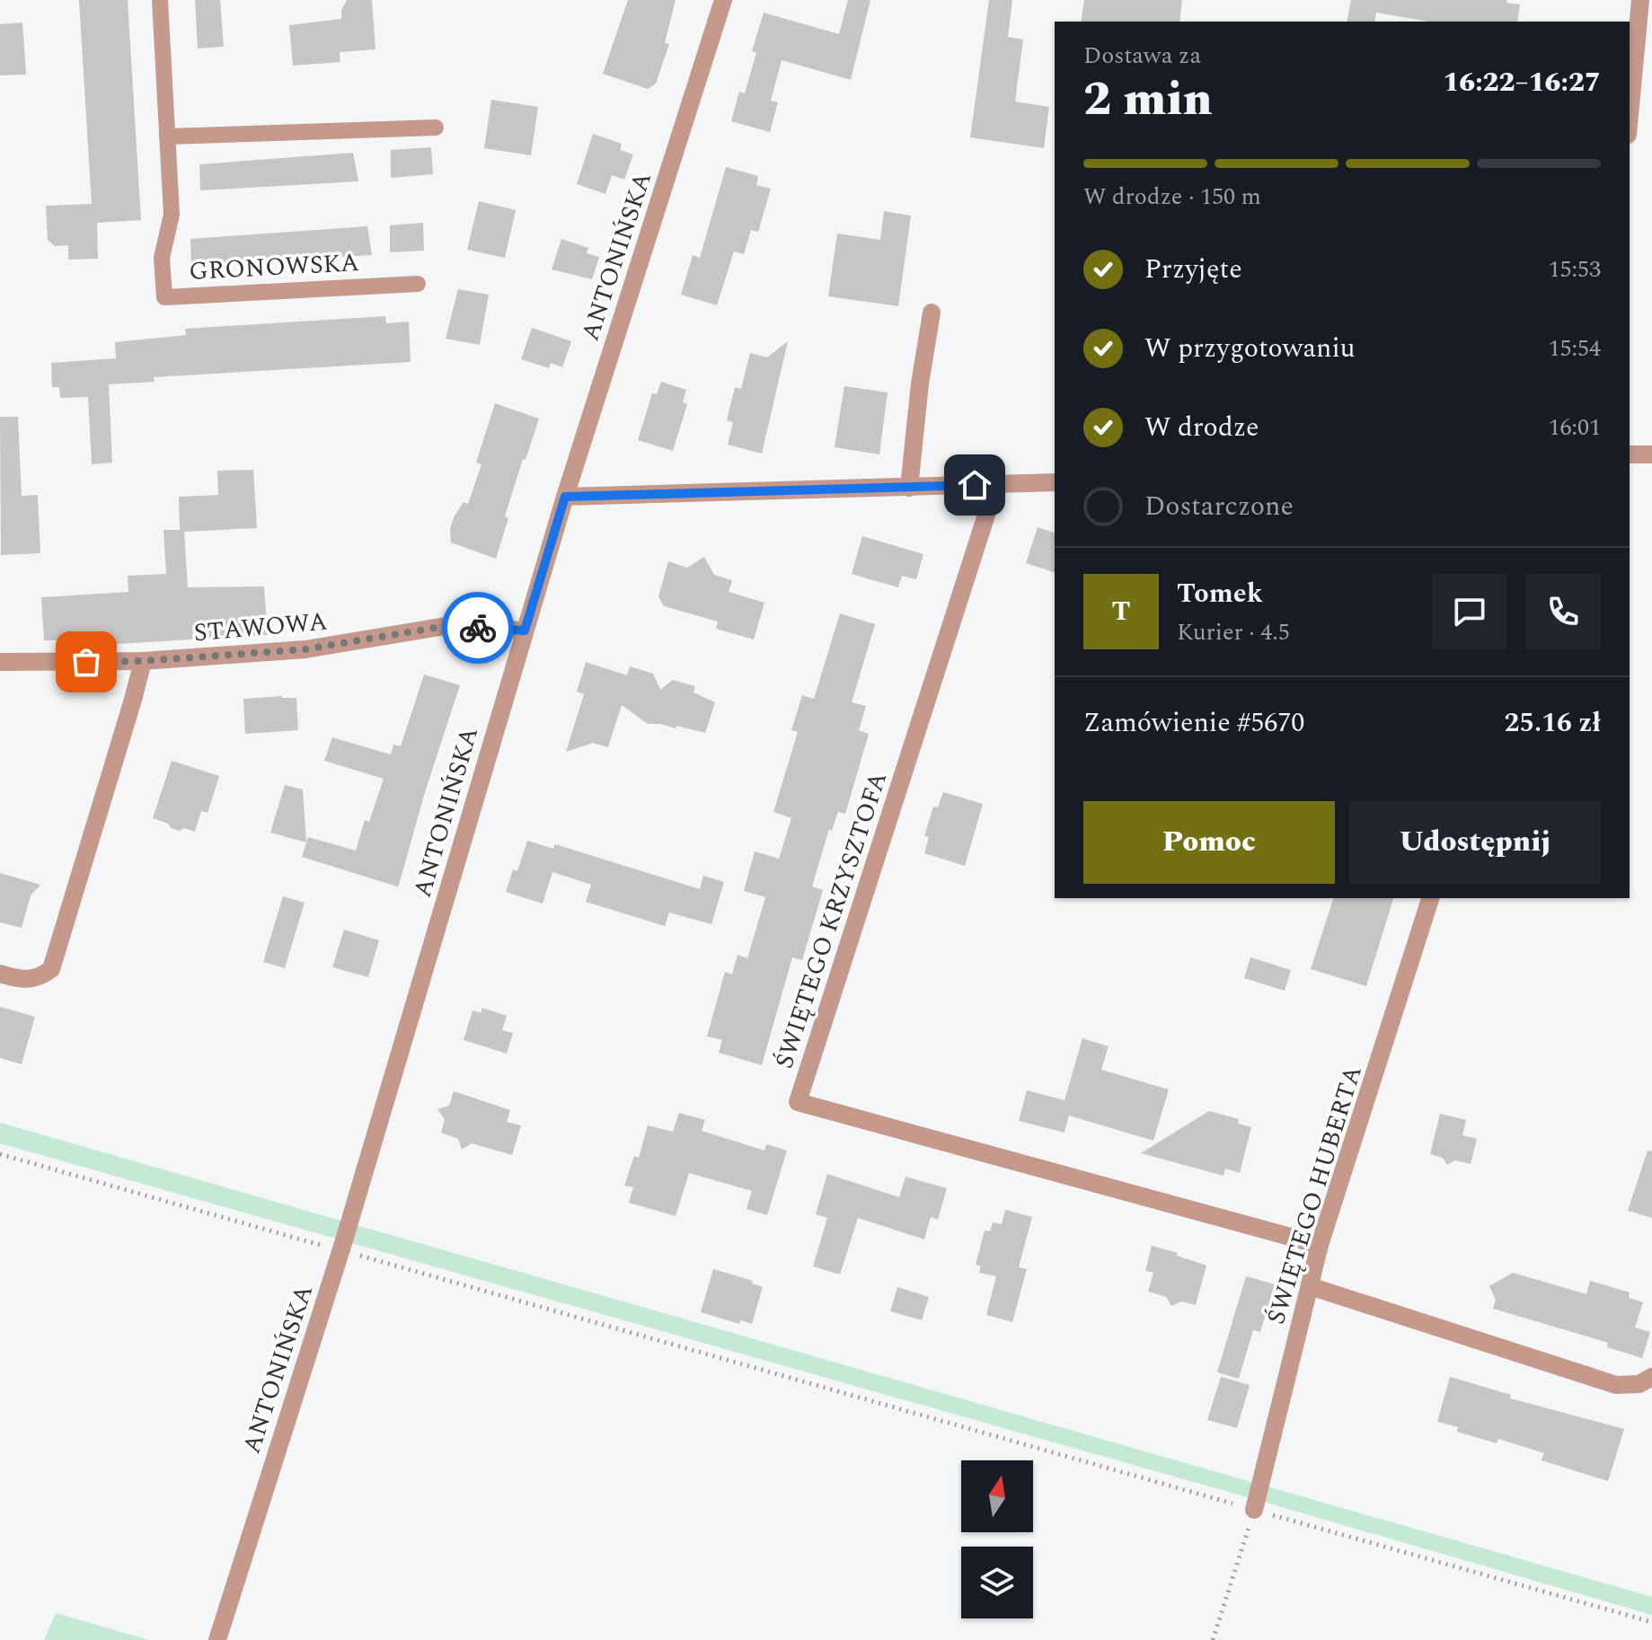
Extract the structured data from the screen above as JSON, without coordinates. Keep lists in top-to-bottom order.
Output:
{
  "streets": {
    "street": [
      "ANTONIŃSKA",
      "STAWOWA",
      "ŚWIĘTEGO KRZYSZTOFA",
      "ŚWIĘTEGO HUBERTA"
    ],
    "lane": ["GRONOWSKA"]
  },
  "crossings": [
    ["ANTONIŃSKA", "STAWOWA"],
    ["ŚWIĘTEGO KRZYSZTOFA", "ŚWIĘTEGO HUBERTA"]
  ],
  "north": "top",
  "page": {
    "heading": ["2 min", "Dostawa za", "16:22–16:27"],
    "panel": [
      "Tomek",
      "Kurier · 4.5",
      "Zamówienie #5670",
      "25.16 zł"
    ],
    "bar": "W drodze · 150 m",
    "list": [
      ["Przyjęte", "15:53"],
      ["W przygotowaniu", "15:54"],
      ["W drodze", "16:01"],
      "Dostarczone"
    ],
    "round": "T",
    "buttons": ["Pomoc", "Udostępnij"]
  }
}
